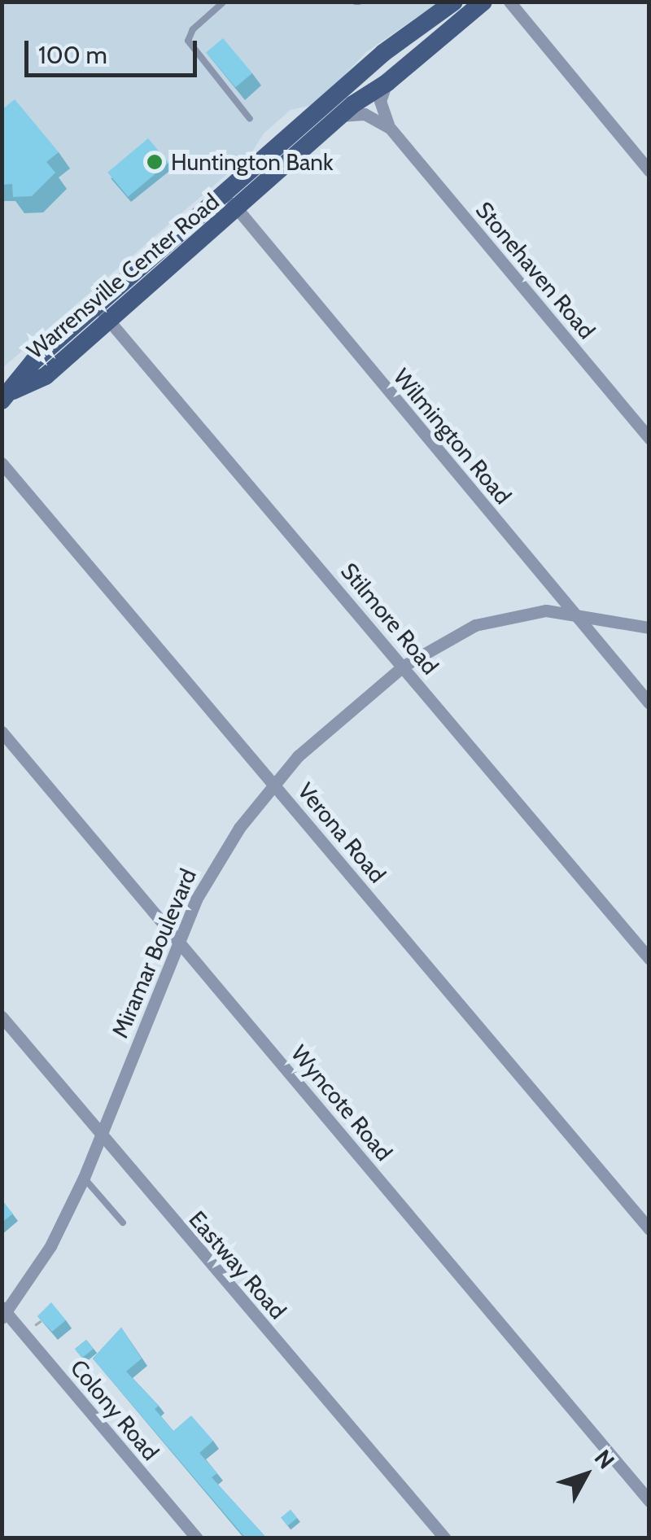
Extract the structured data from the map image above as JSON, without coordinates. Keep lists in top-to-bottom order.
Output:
{
  "streets": {
    "main road": ["Warrensville Center Road"],
    "street": [
      "Stonehaven Road",
      "Wilmington Road",
      "Stilmore Road",
      "Verona Road",
      "Miramar Boulevard",
      "Wyncote Road",
      "Eastway Road",
      "Colony Road"
    ]
  },
  "crossings": [
    ["Warrensville Center Road", "Wilmington Road"],
    ["Warrensville Center Road", "Stilmore Road"],
    ["Wilmington Road", "Miramar Boulevard"],
    ["Stilmore Road", "Miramar Boulevard"],
    ["Verona Road", "Miramar Boulevard"],
    ["Miramar Boulevard", "Wyncote Road"],
    ["Miramar Boulevard", "Eastway Road"],
    ["Miramar Boulevard", "Colony Road"]
  ],
  "places": ["Huntington Bank"],
  "scale_bar": "100 m",
  "north": "top right"
}
